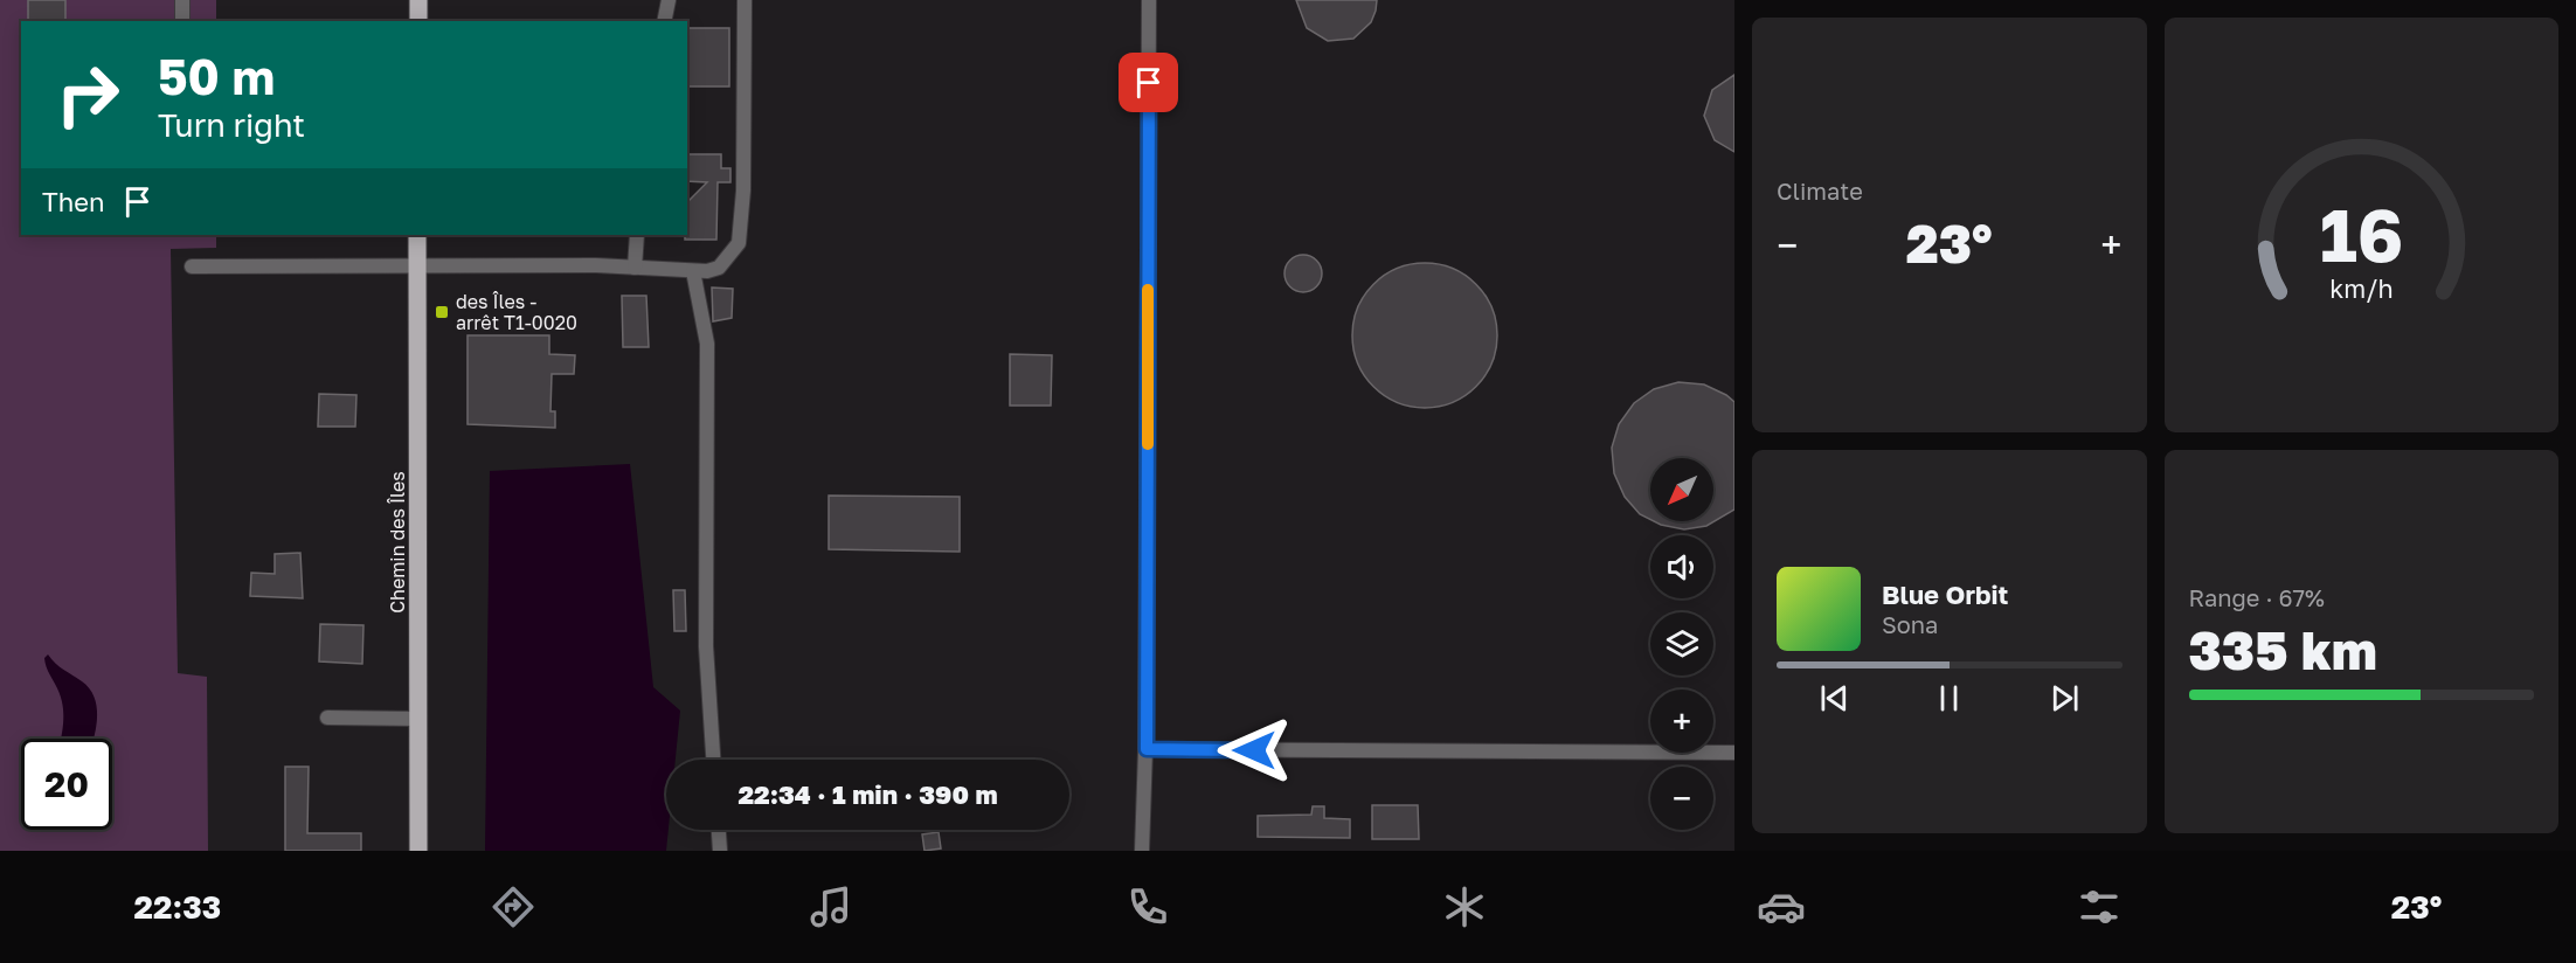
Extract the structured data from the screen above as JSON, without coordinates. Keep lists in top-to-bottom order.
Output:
{
  "streets": {
    "main road": ["Chemin des Îles"]
  },
  "places": {
    "transit": ["des Îles - arrêt T1-0020"]
  },
  "north": "bottom left",
  "page": {
    "tile": [
      "Climate",
      ["Range · 67%", "335 km"]
    ],
    "turn": ["50 m", "Turn right"],
    "then": "Then",
    "heat": ["−", "23°", "+"],
    "map_buttons": ["+", "−"],
    "song": ["Blue Orbit", "Sona"],
    "limit": "20",
    "trip": "22:34 · 1 min · 390 m",
    "tabs": ["22:33", "23°"],
    "gauge": ["16", "km/h"]
  }
}
